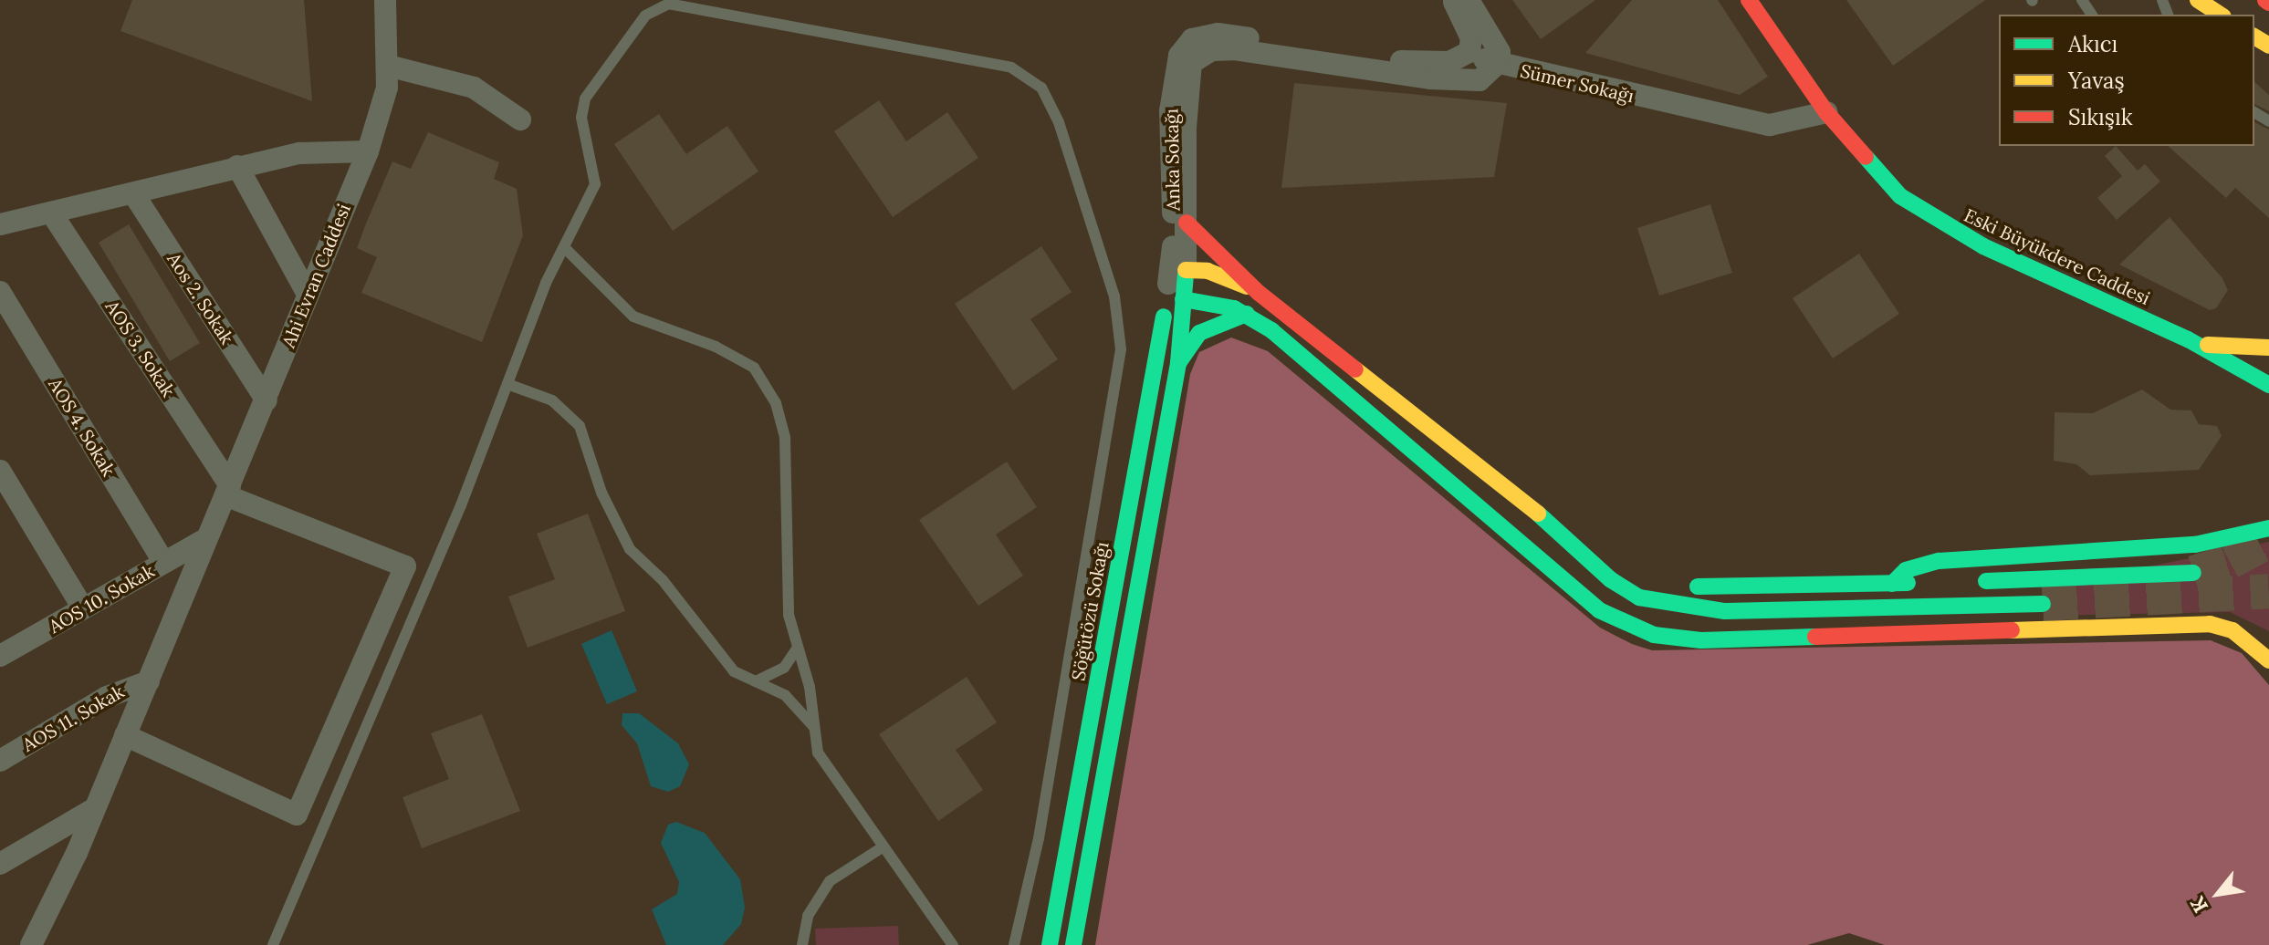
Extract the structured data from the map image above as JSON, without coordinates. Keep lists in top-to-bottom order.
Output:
{
  "streets": {
    "main road": ["Eski Büyükdere Caddesi", "Söğütözü Sokağı"],
    "street": [
      "Sümer Sokağı",
      "Anka Sokağı",
      "Ahi Evran Caddesi",
      "Aos 2. Sokak",
      "AOS 3. Sokak",
      "AOS 4. Sokak",
      "AOS 10. Sokak",
      "AOS 11. Sokak"
    ]
  },
  "crossings": [
    ["Sümer Sokağı", "Anka Sokağı"],
    ["Sümer Sokağı", "Eski Büyükdere Caddesi"],
    ["Anka Sokağı", "Söğütözü Sokağı"],
    ["Ahi Evran Caddesi", "Aos 2. Sokak"],
    ["Ahi Evran Caddesi", "AOS 3. Sokak"],
    ["Ahi Evran Caddesi", "AOS 10. Sokak"],
    ["Ahi Evran Caddesi", "AOS 11. Sokak"],
    ["AOS 4. Sokak", "AOS 10. Sokak"]
  ],
  "legend": ["Akıcı", "Yavaş", "Sıkışık"],
  "north": "bottom left"
}
